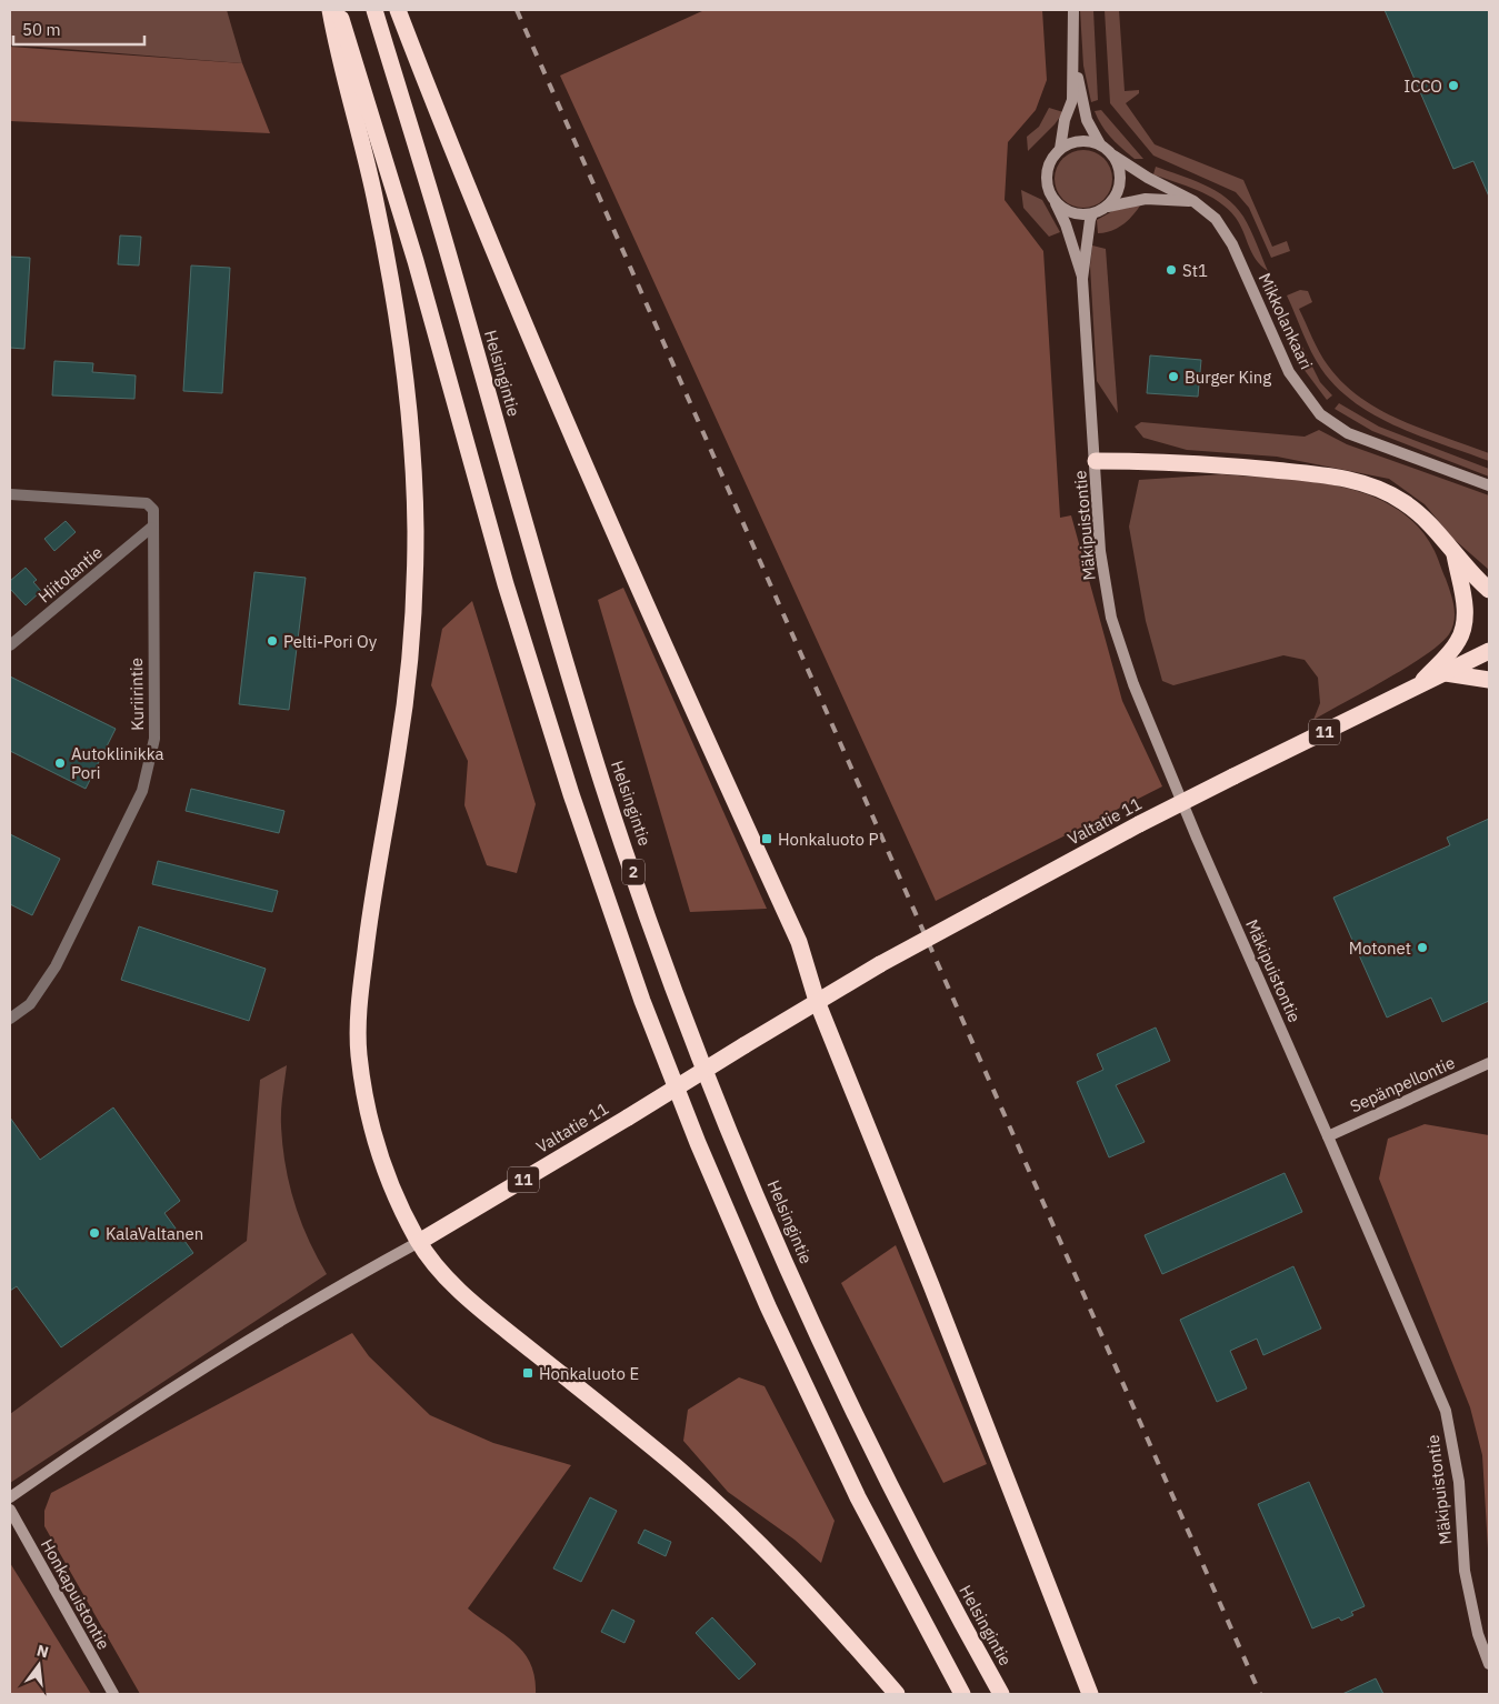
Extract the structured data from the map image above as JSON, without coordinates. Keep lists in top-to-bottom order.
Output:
{
  "streets": {
    "highway": [
      "Helsingintie",
      "11",
      "Valtatie 11",
      "2"
    ],
    "street": [
      "Mikkolankaari",
      "Mäkipuistontie",
      "Hiitolantie",
      "Kuriirintie",
      "Sepänpellontie",
      "Honkapuistontie"
    ]
  },
  "crossings": [
    ["Mikkolankaari", "Mäkipuistontie"],
    ["Mäkipuistontie", "Sepänpellontie"],
    ["Hiitolantie", "Kuriirintie"],
    ["11", "Valtatie 11"]
  ],
  "places": {
    "other": [
      "ICCO",
      "St1",
      "Burger King",
      "Pelti-Pori Oy",
      "Autoklinikka Pori",
      "Motonet",
      "KalaValtanen"
    ],
    "transit": ["Honkaluoto P", "Honkaluoto E"]
  },
  "scale_bar": "50 m",
  "north": "top"
}
